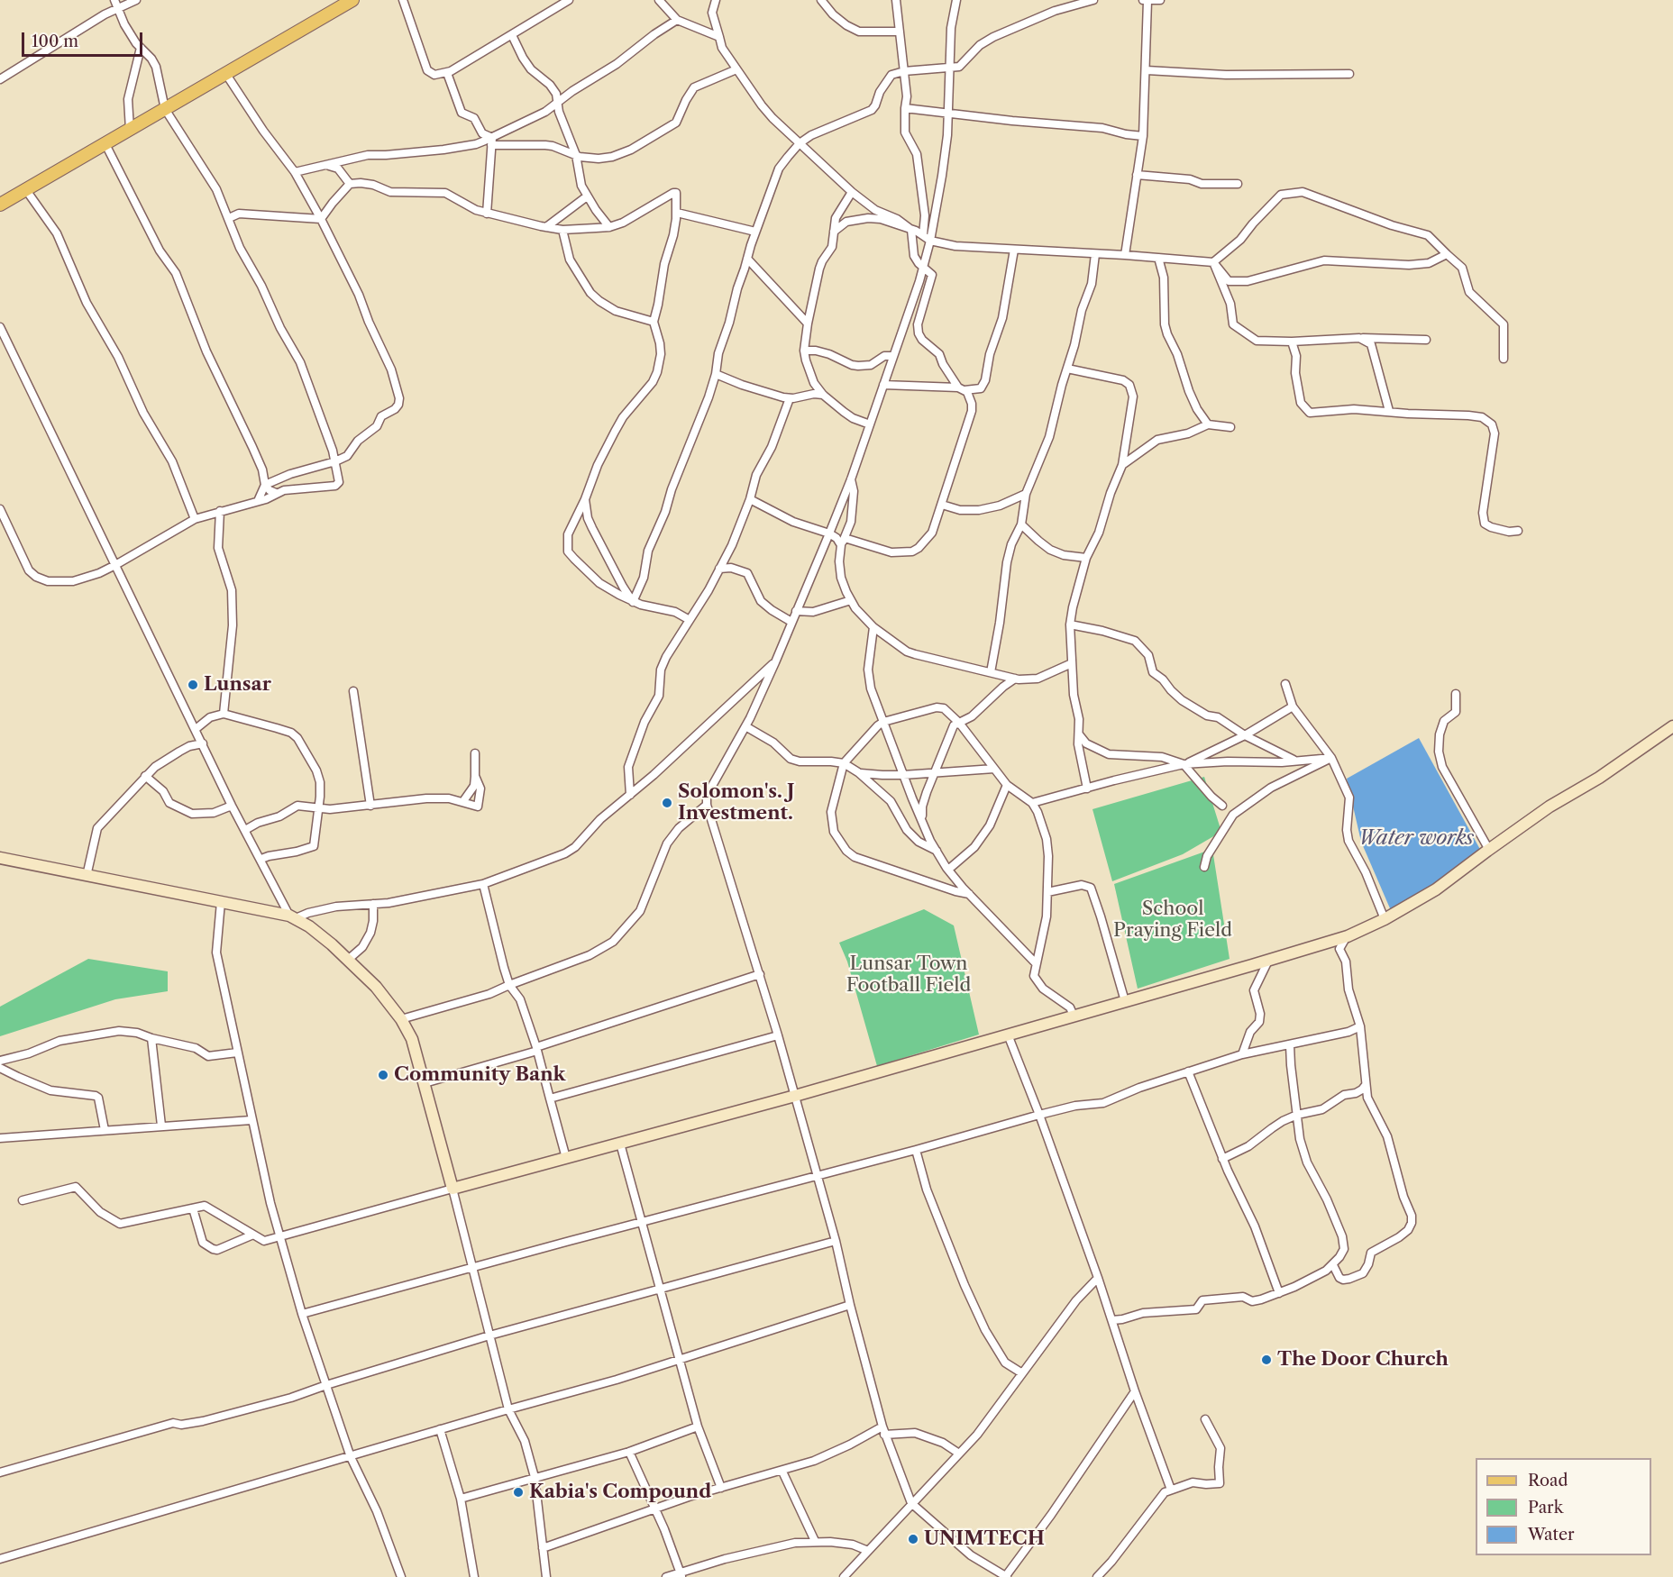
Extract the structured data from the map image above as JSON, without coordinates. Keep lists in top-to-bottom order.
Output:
{
  "water": ["Water works"],
  "parks": ["School Praying Field", "Lunsar Town Football Field"],
  "places": [
    "Lunsar",
    "Solomon's. J Investment.",
    "Community Bank",
    "The Door Church",
    "Kabia's Compound",
    "UNIMTECH"
  ],
  "legend": ["Road", "Park", "Water"],
  "scale_bar": "100 m"
}
